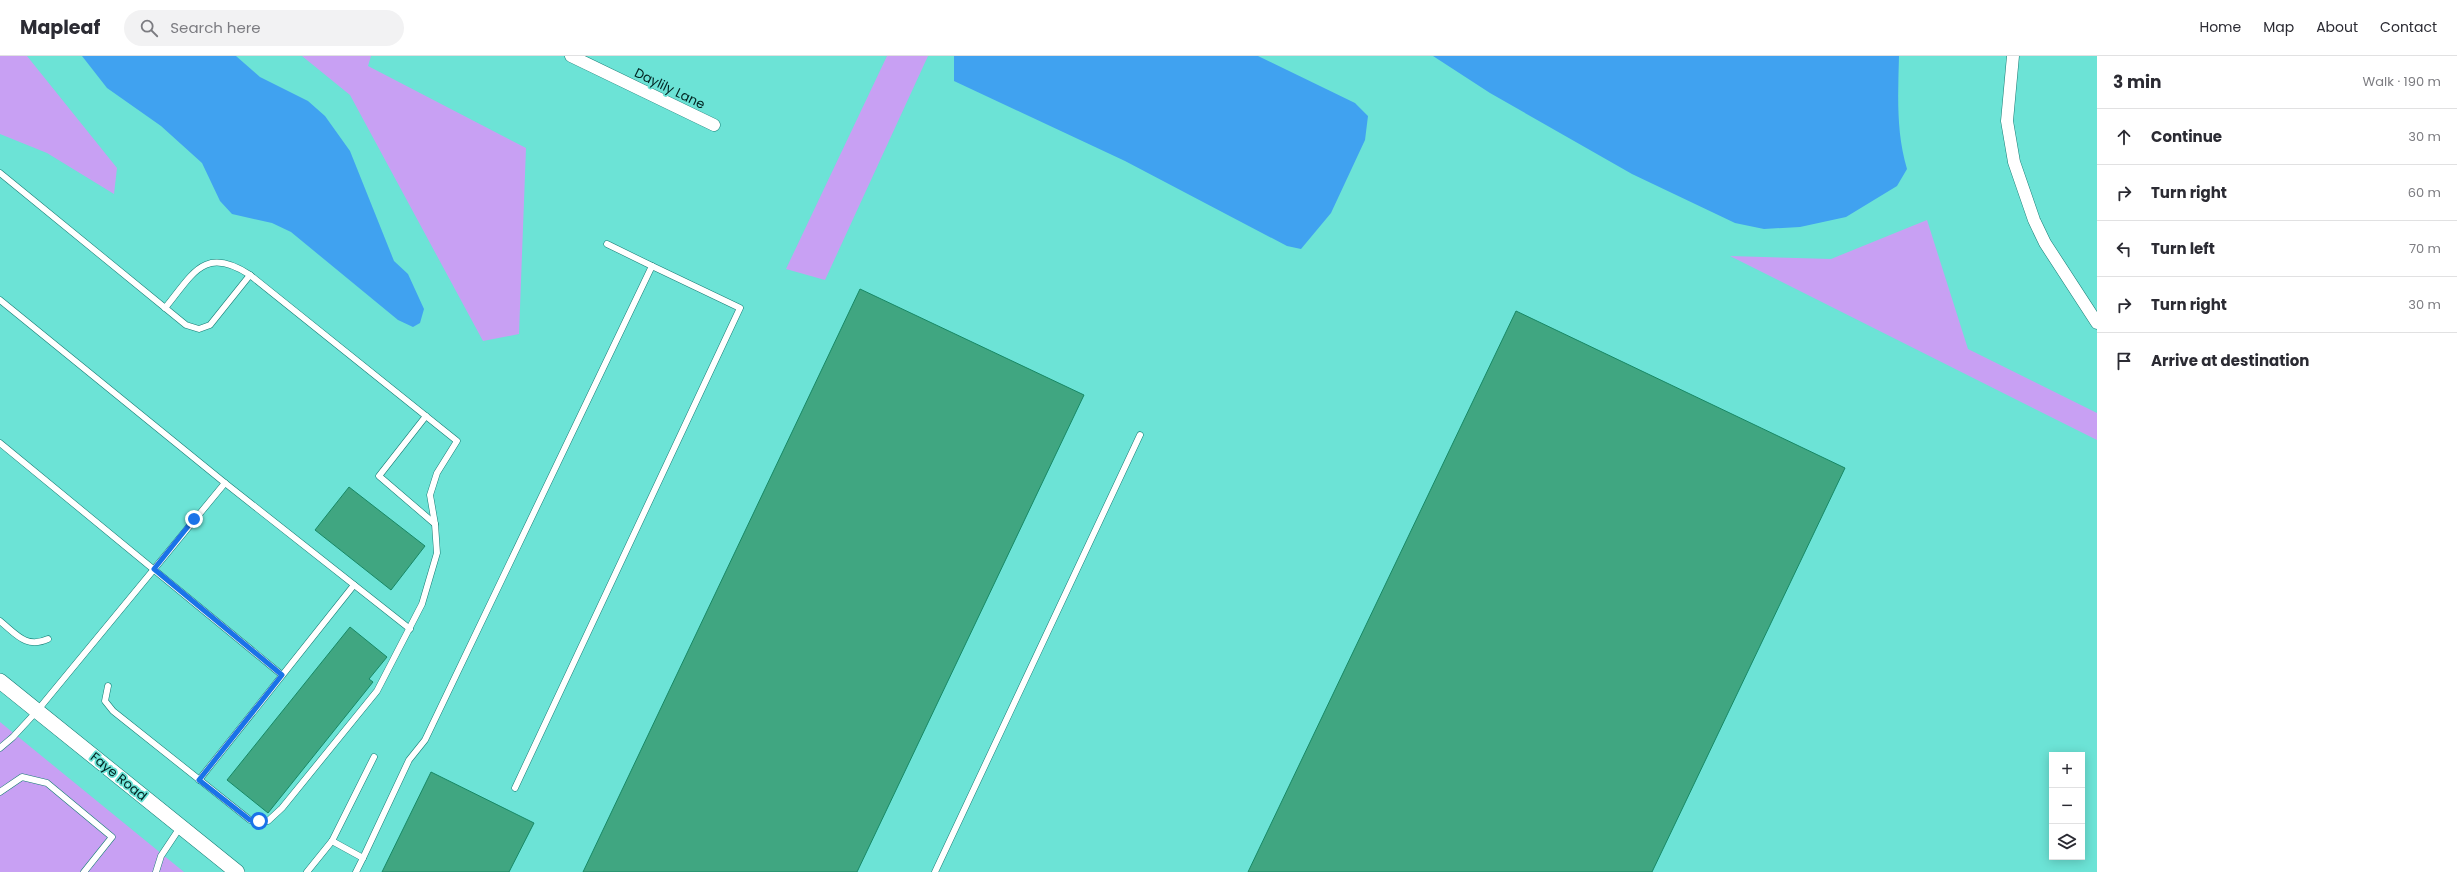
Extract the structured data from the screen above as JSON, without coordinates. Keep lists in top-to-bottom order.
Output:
{
  "streets": {
    "street": ["Daylily Lane", "Faye Road"]
  },
  "page": {
    "header": "Mapleaf",
    "search": "Search here",
    "nav": [
      "Home",
      "Map",
      "About",
      "Contact"
    ],
    "heading": ["3 min", "Walk · 190 m"],
    "list": [
      ["Continue", "30 m"],
      ["Turn right", "60 m"],
      ["Turn left", "70 m"],
      ["Turn right", "30 m"],
      "Arrive at destination"
    ],
    "map_buttons": ["+", "−"]
  }
}
